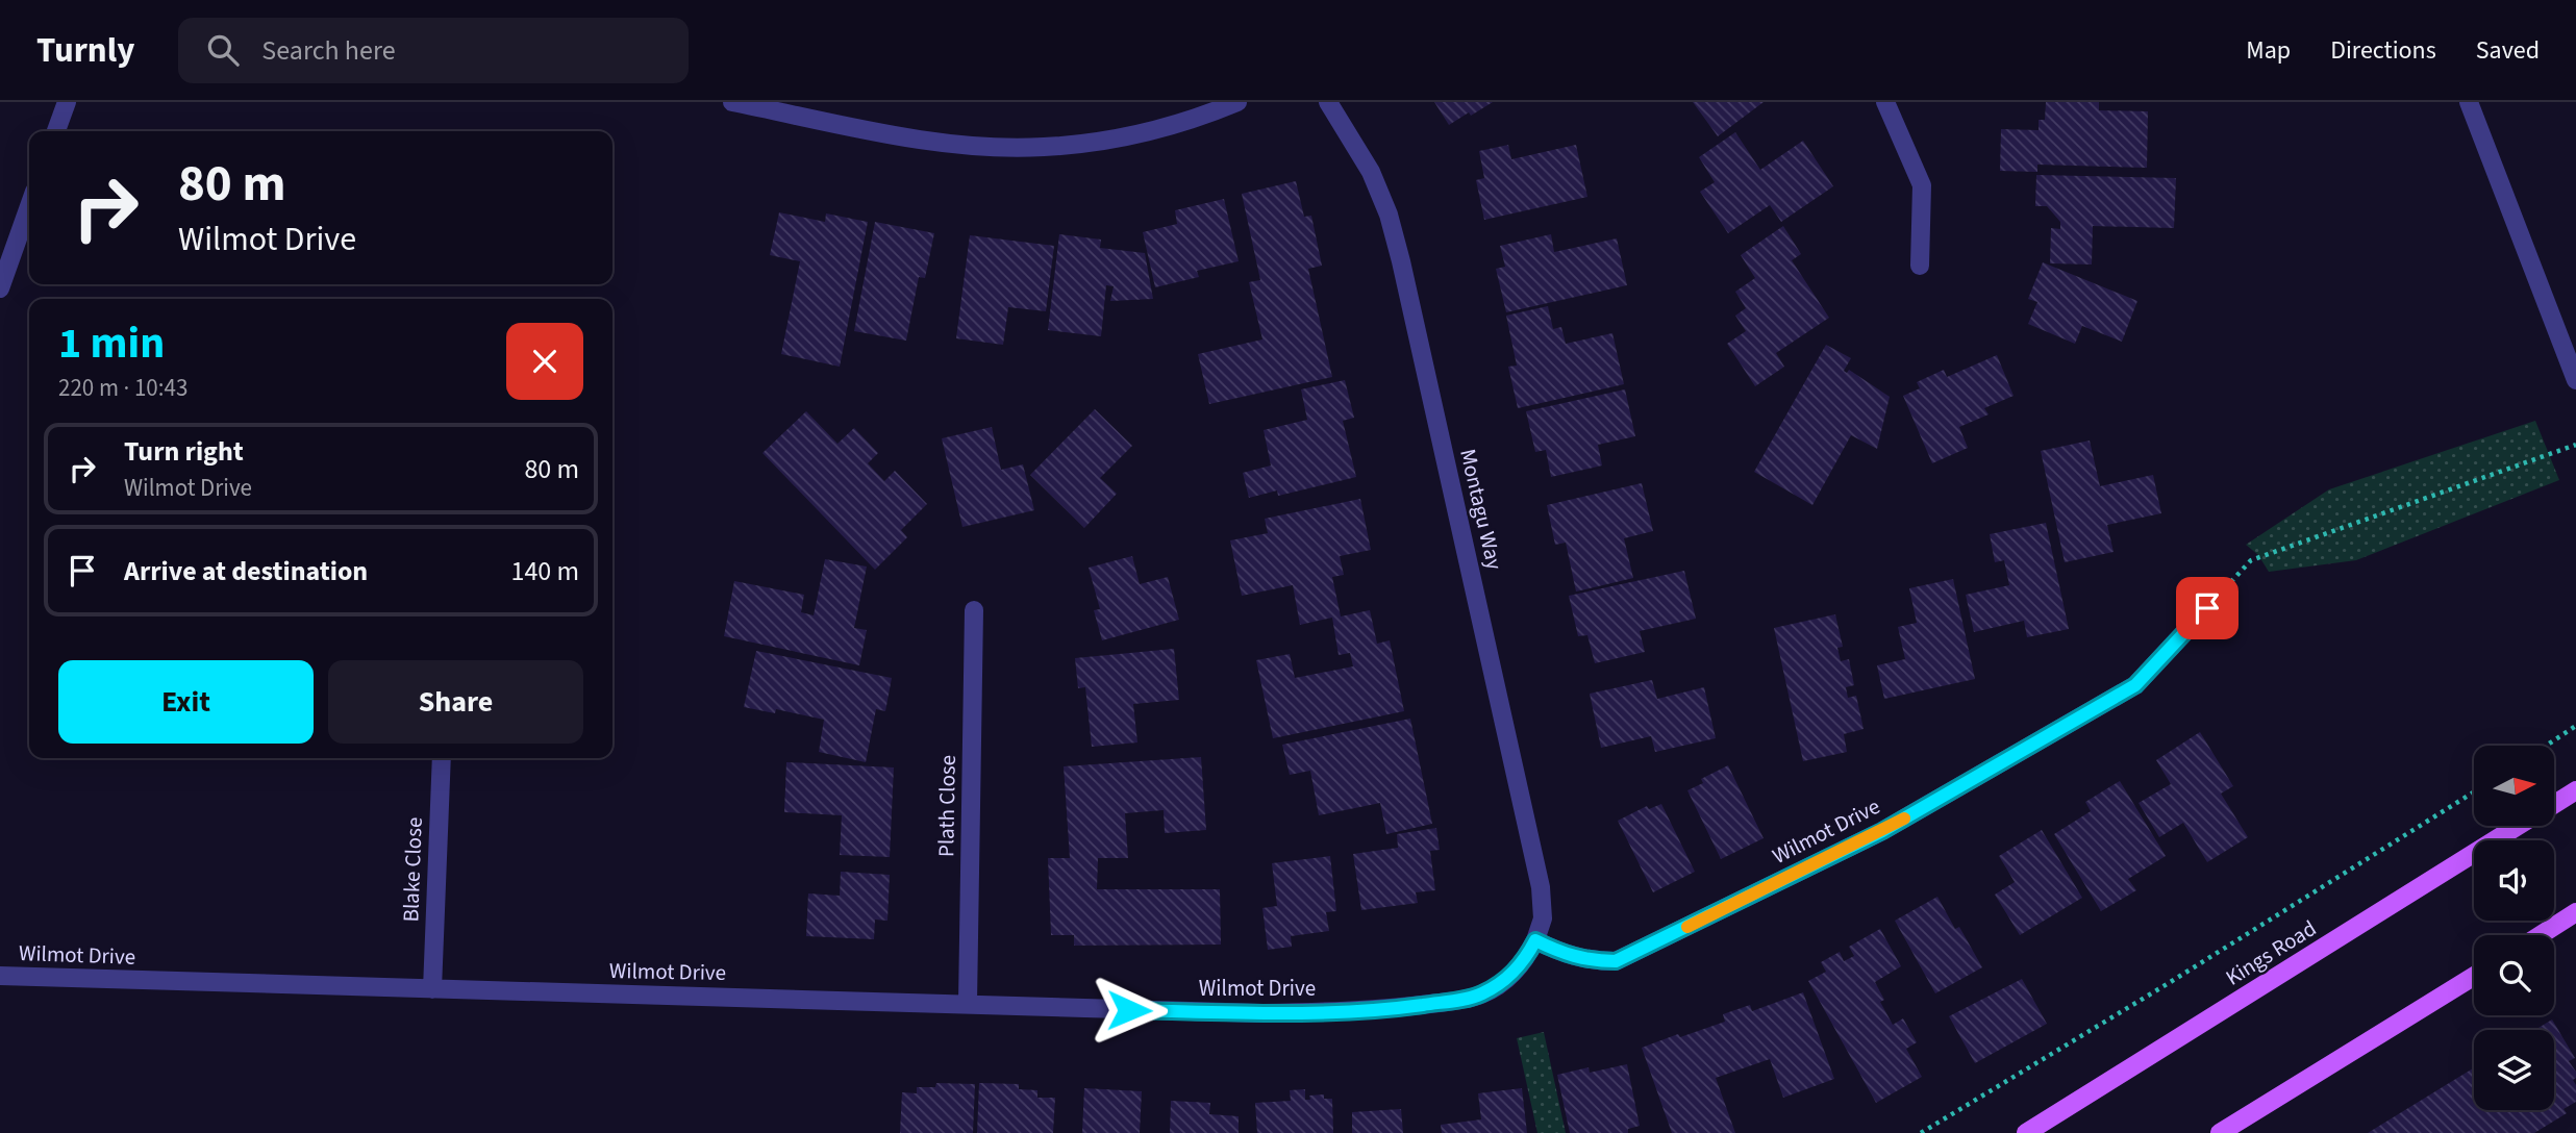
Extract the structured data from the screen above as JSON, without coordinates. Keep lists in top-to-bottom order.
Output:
{
  "streets": {
    "main road": ["Kings Road"],
    "street": [
      "Montagu Way",
      "Plath Close",
      "Wilmot Drive",
      "Blake Close"
    ]
  },
  "crossings": [
    ["Montagu Way", "Wilmot Drive"],
    ["Plath Close", "Wilmot Drive"],
    ["Wilmot Drive", "Blake Close"]
  ],
  "north": "right",
  "page": {
    "header": "Turnly",
    "search": "Search here",
    "nav": ["Map", "Directions", "Saved"],
    "turn": ["80 m", "Wilmot Drive"],
    "heading": ["1 min", "220 m · 10:43"],
    "list": [
      {
        "name": "Turn right",
        "note": "Wilmot Drive",
        "value": "80 m"
      },
      {
        "name": "Arrive at destination",
        "value": "140 m"
      }
    ],
    "buttons": ["Exit", "Share"]
  }
}
